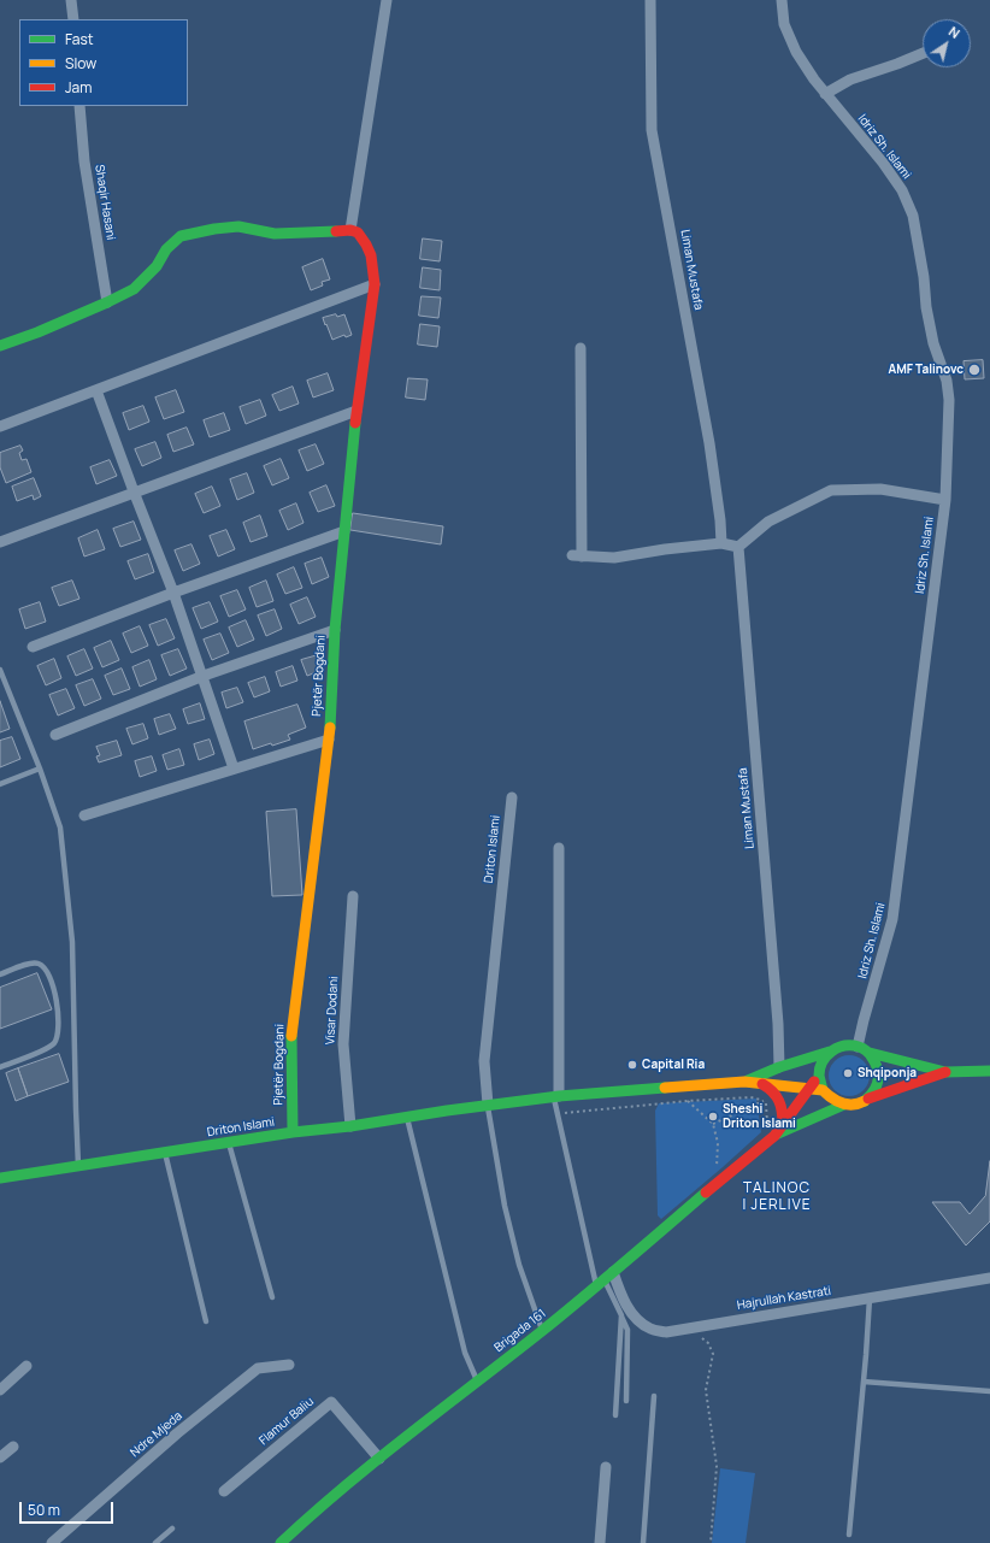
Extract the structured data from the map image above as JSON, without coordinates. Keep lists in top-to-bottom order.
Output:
{
  "streets": {
    "street": [
      "Idriz Sh. Islami",
      "Shaqir Hasani",
      "Liman Mustafa",
      "Pjetër Bogdani",
      "Driton Islami",
      "Visar Dodani",
      "Hajrullah Kastrati",
      "Brigada 161",
      "Flamur Baliu",
      "Ndre Mjeda"
    ]
  },
  "crossings": [
    ["Idriz Sh. Islami", "Driton Islami"],
    ["Idriz Sh. Islami", "Brigada 161"],
    ["Liman Mustafa", "Driton Islami"],
    ["Pjetër Bogdani", "Driton Islami"],
    ["Driton Islami", "Visar Dodani"],
    ["Driton Islami", "Brigada 161"],
    ["Hajrullah Kastrati", "Brigada 161"],
    ["Brigada 161", "Flamur Baliu"]
  ],
  "districts": ["TALINOC I JERLIVE"],
  "places": [
    "AMF Talinovc",
    "Capital Ria",
    "Shqiponja",
    "Sheshi Driton Islami"
  ],
  "legend": ["Fast", "Slow", "Jam"],
  "scale_bar": "50 m",
  "north": "top right"
}
